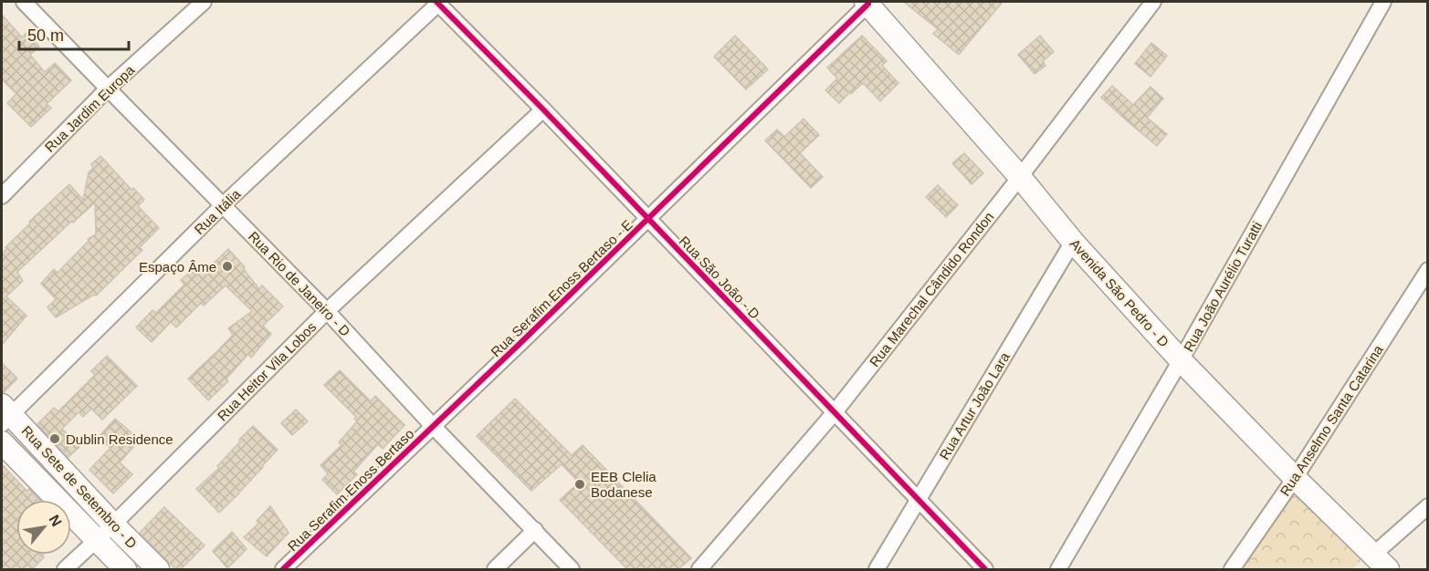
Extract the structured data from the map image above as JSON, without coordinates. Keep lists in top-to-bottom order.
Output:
{
  "streets": {
    "street": [
      "Rua Jardim Europa",
      "Rua Itália",
      "Rua São João - D",
      "Rua Rio de Janeiro - D",
      "Rua João Aurélio Turatti",
      "Rua Serafim Enoss Bertaso - E",
      "Rua Marechal Cândido Rondon",
      "Avenida São Pedro - D",
      "Rua Heitor Vila Lobos",
      "Rua Artur João Lara",
      "Rua Anselmo Santa Catarina",
      "Rua Sete de Setembro - D",
      "Rua Serafim Enoss Bertaso"
    ]
  },
  "crossings": [
    ["Rua Jardim Europa", "Rua Rio de Janeiro - D"],
    ["Rua Itália", "Rua São João - D"],
    ["Rua Itália", "Rua Rio de Janeiro - D"],
    ["Rua Itália", "Rua Sete de Setembro - D"],
    ["Rua São João - D", "Rua Serafim Enoss Bertaso - E"],
    ["Rua São João - D", "Rua Marechal Cândido Rondon"],
    ["Rua São João - D", "Rua Heitor Vila Lobos"],
    ["Rua São João - D", "Rua Artur João Lara"],
    ["Rua Rio de Janeiro - D", "Rua Serafim Enoss Bertaso - E"],
    ["Rua Rio de Janeiro - D", "Rua Heitor Vila Lobos"],
    ["Rua Rio de Janeiro - D", "Rua Serafim Enoss Bertaso"],
    ["Rua João Aurélio Turatti", "Avenida São Pedro - D"],
    ["Rua Serafim Enoss Bertaso - E", "Avenida São Pedro - D"],
    ["Rua Serafim Enoss Bertaso - E", "Rua Serafim Enoss Bertaso"],
    ["Rua Marechal Cândido Rondon", "Avenida São Pedro - D"],
    ["Avenida São Pedro - D", "Rua Artur João Lara"],
    ["Avenida São Pedro - D", "Rua Anselmo Santa Catarina"],
    ["Rua Heitor Vila Lobos", "Rua Sete de Setembro - D"]
  ],
  "places": ["Espaço Âme", "Dublin Residence", "EEB Clelia Bodanese"],
  "scale_bar": "50 m",
  "north": "top right"
}
